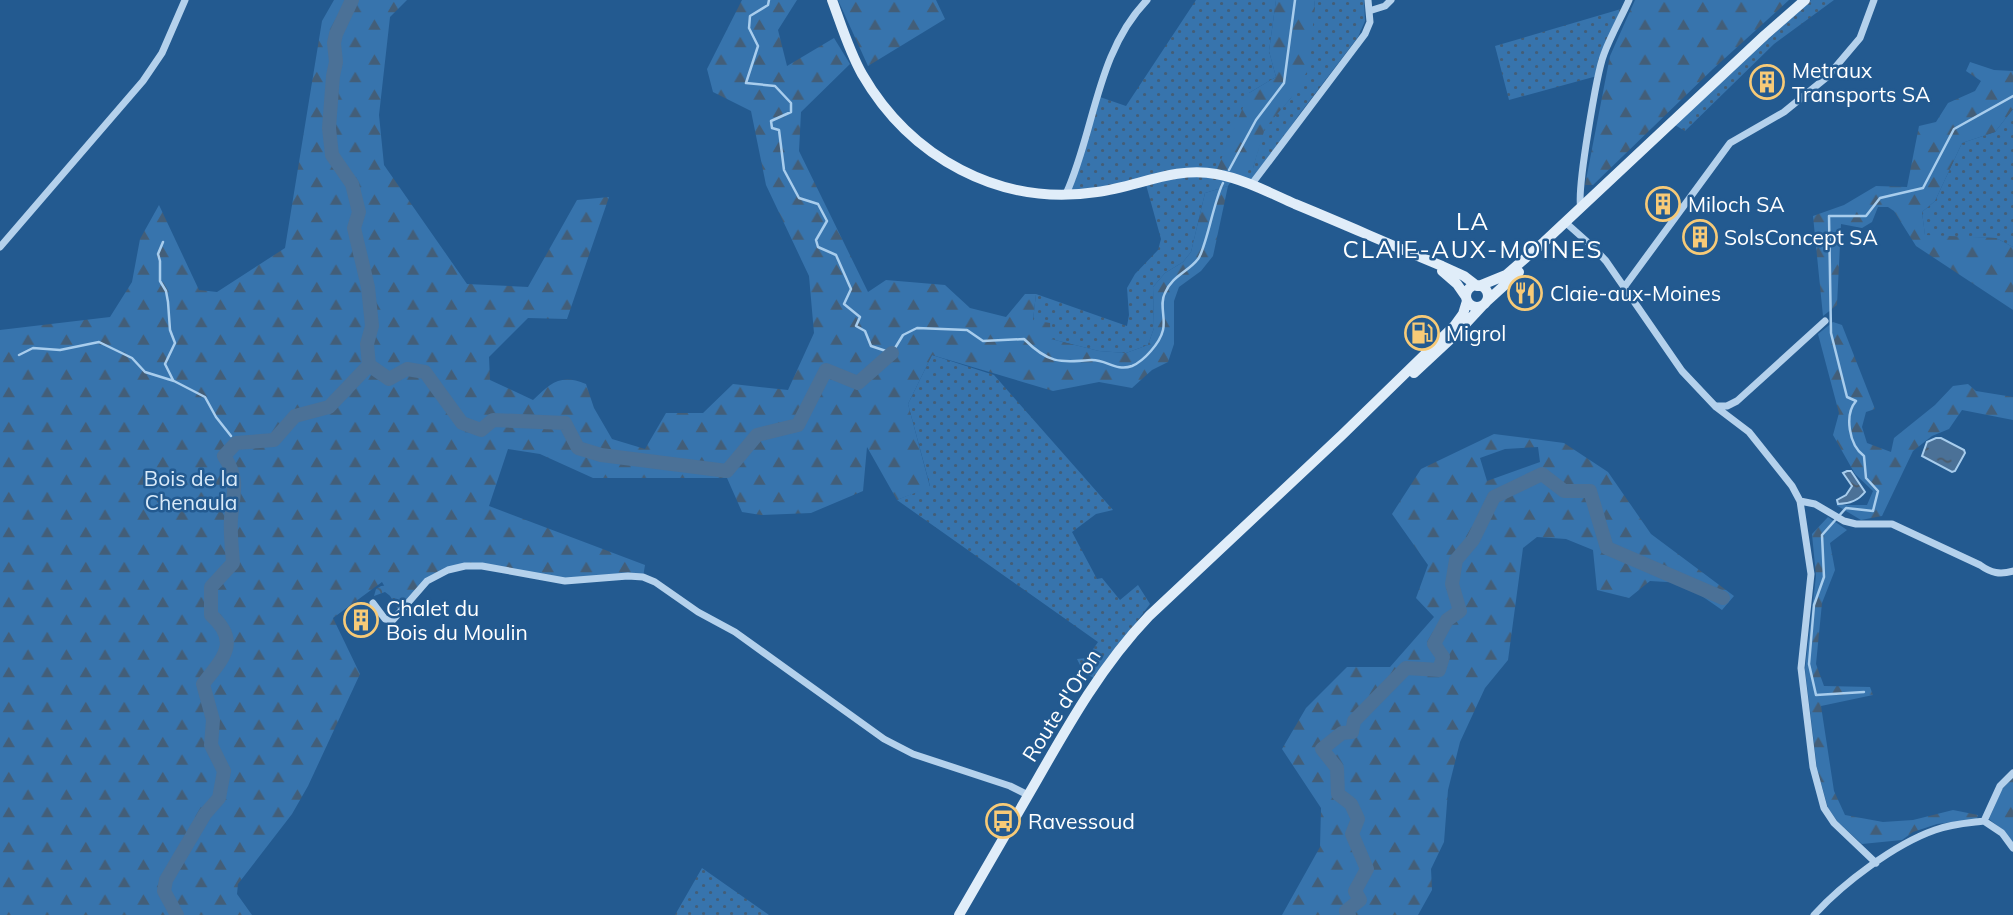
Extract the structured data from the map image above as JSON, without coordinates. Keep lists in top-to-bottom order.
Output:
{
  "streets": {
    "main road": ["Route d'Oron"]
  },
  "districts": ["LA CLAIE-AUX-MOINES"],
  "parks": ["Bois de la Chenaula"],
  "places": {
    "building": [
      "Metraux Transports SA",
      "Miloch SA",
      "SolsConcept SA",
      "Chalet du Bois du Moulin"
    ],
    "restaurant": ["Claie-aux-Moines"],
    "fuel station": ["Migrol"],
    "bus stop": ["Ravessoud"]
  }
}
